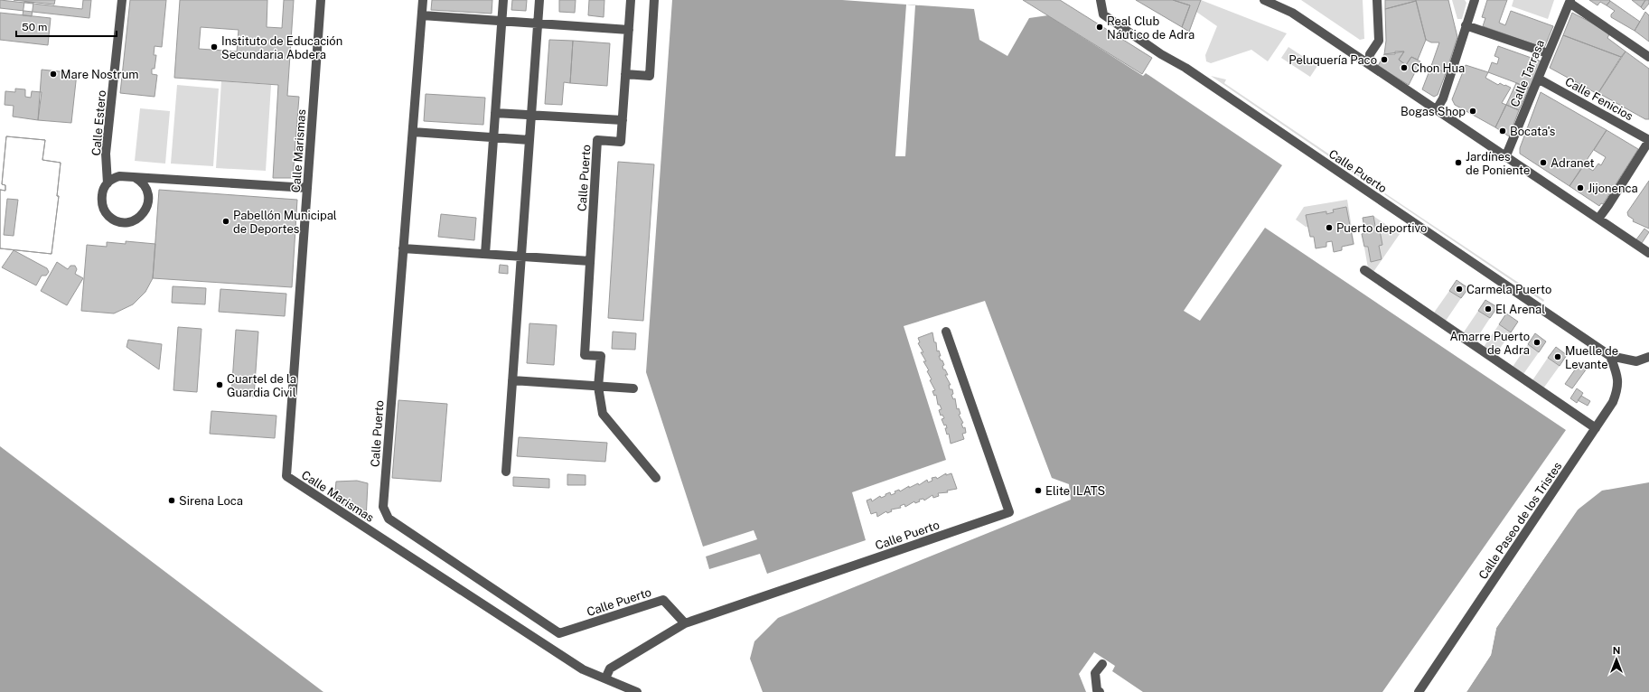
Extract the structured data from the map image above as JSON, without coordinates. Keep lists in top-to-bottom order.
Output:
{
  "streets": {
    "street": [
      "Calle Tarrasa",
      "Calle Fenicios",
      "Calle Estero",
      "Calle Marismas",
      "Calle Puerto",
      "Calle Paseo de los Tristes"
    ]
  },
  "crossings": [
    ["Calle Tarrasa", "Calle Fenicios"],
    ["Calle Puerto", "Calle Paseo de los Tristes"]
  ],
  "places": [
    "Real Club Náutico de Adra",
    "Instituto de Educación Secundaria Abdera",
    "Peluquería Paco",
    "Chon Hua",
    "Mare Nostrum",
    "Bogas Shop",
    "Bocata's",
    "Jardínes de Poniente",
    "Adranet",
    "Jijonenca",
    "Pabellón Municipal de Deportes",
    "Puerto deportivo",
    "Carmela Puerto",
    "El Arenal",
    "Amarre Puerto de Adra",
    "Muelle de Levante",
    "Cuartel de la Guardia Civil",
    "Elite ILATS",
    "Sirena Loca"
  ],
  "scale_bar": "50 m",
  "north": "top"
}
